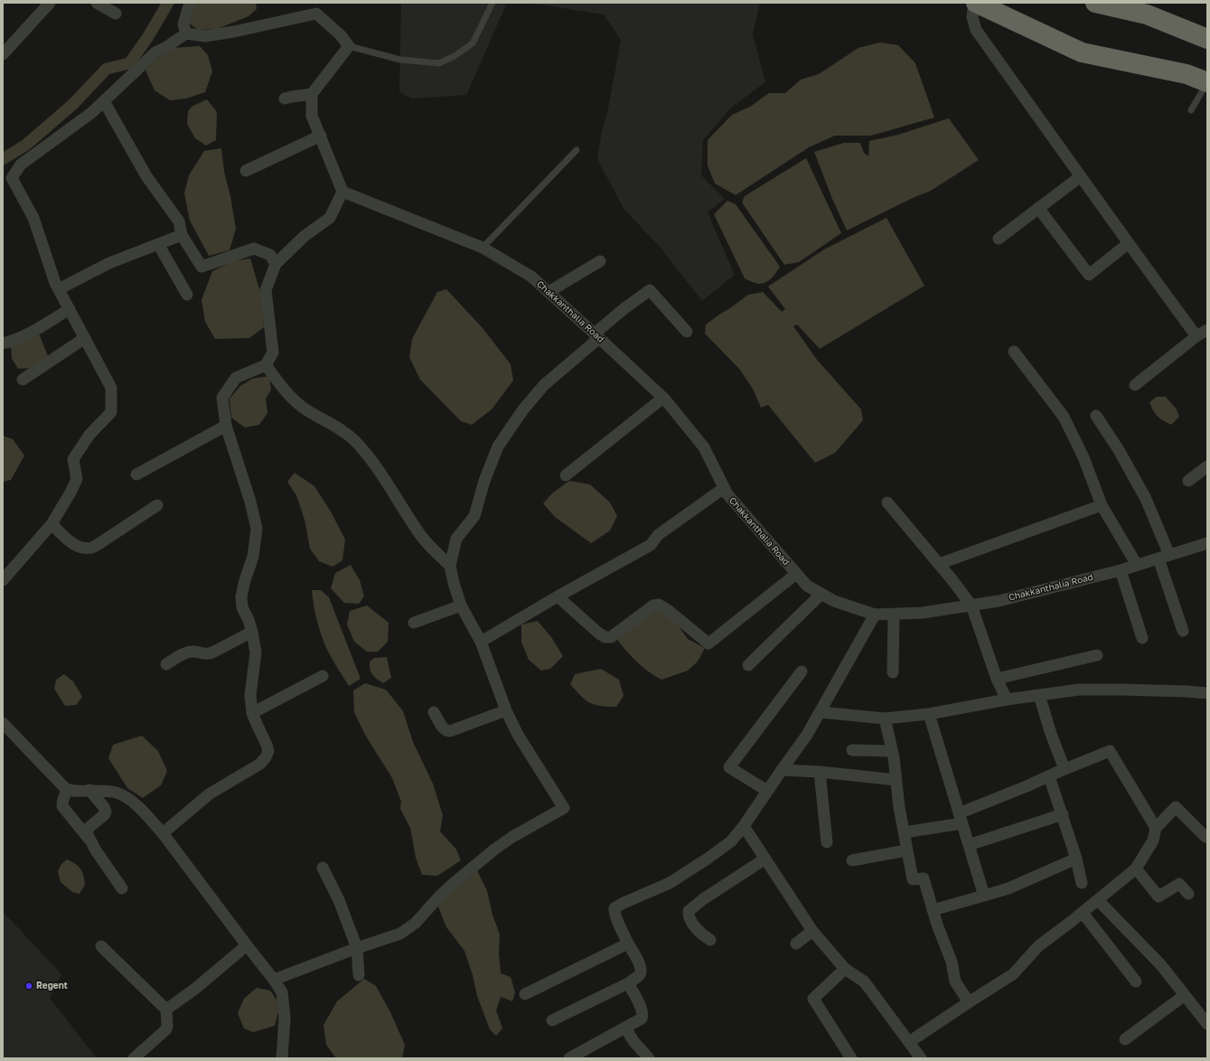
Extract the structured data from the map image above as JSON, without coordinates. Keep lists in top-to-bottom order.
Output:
{
  "streets": {
    "street": ["Chakkanthalia Road"]
  },
  "places": ["Regent"]
}
